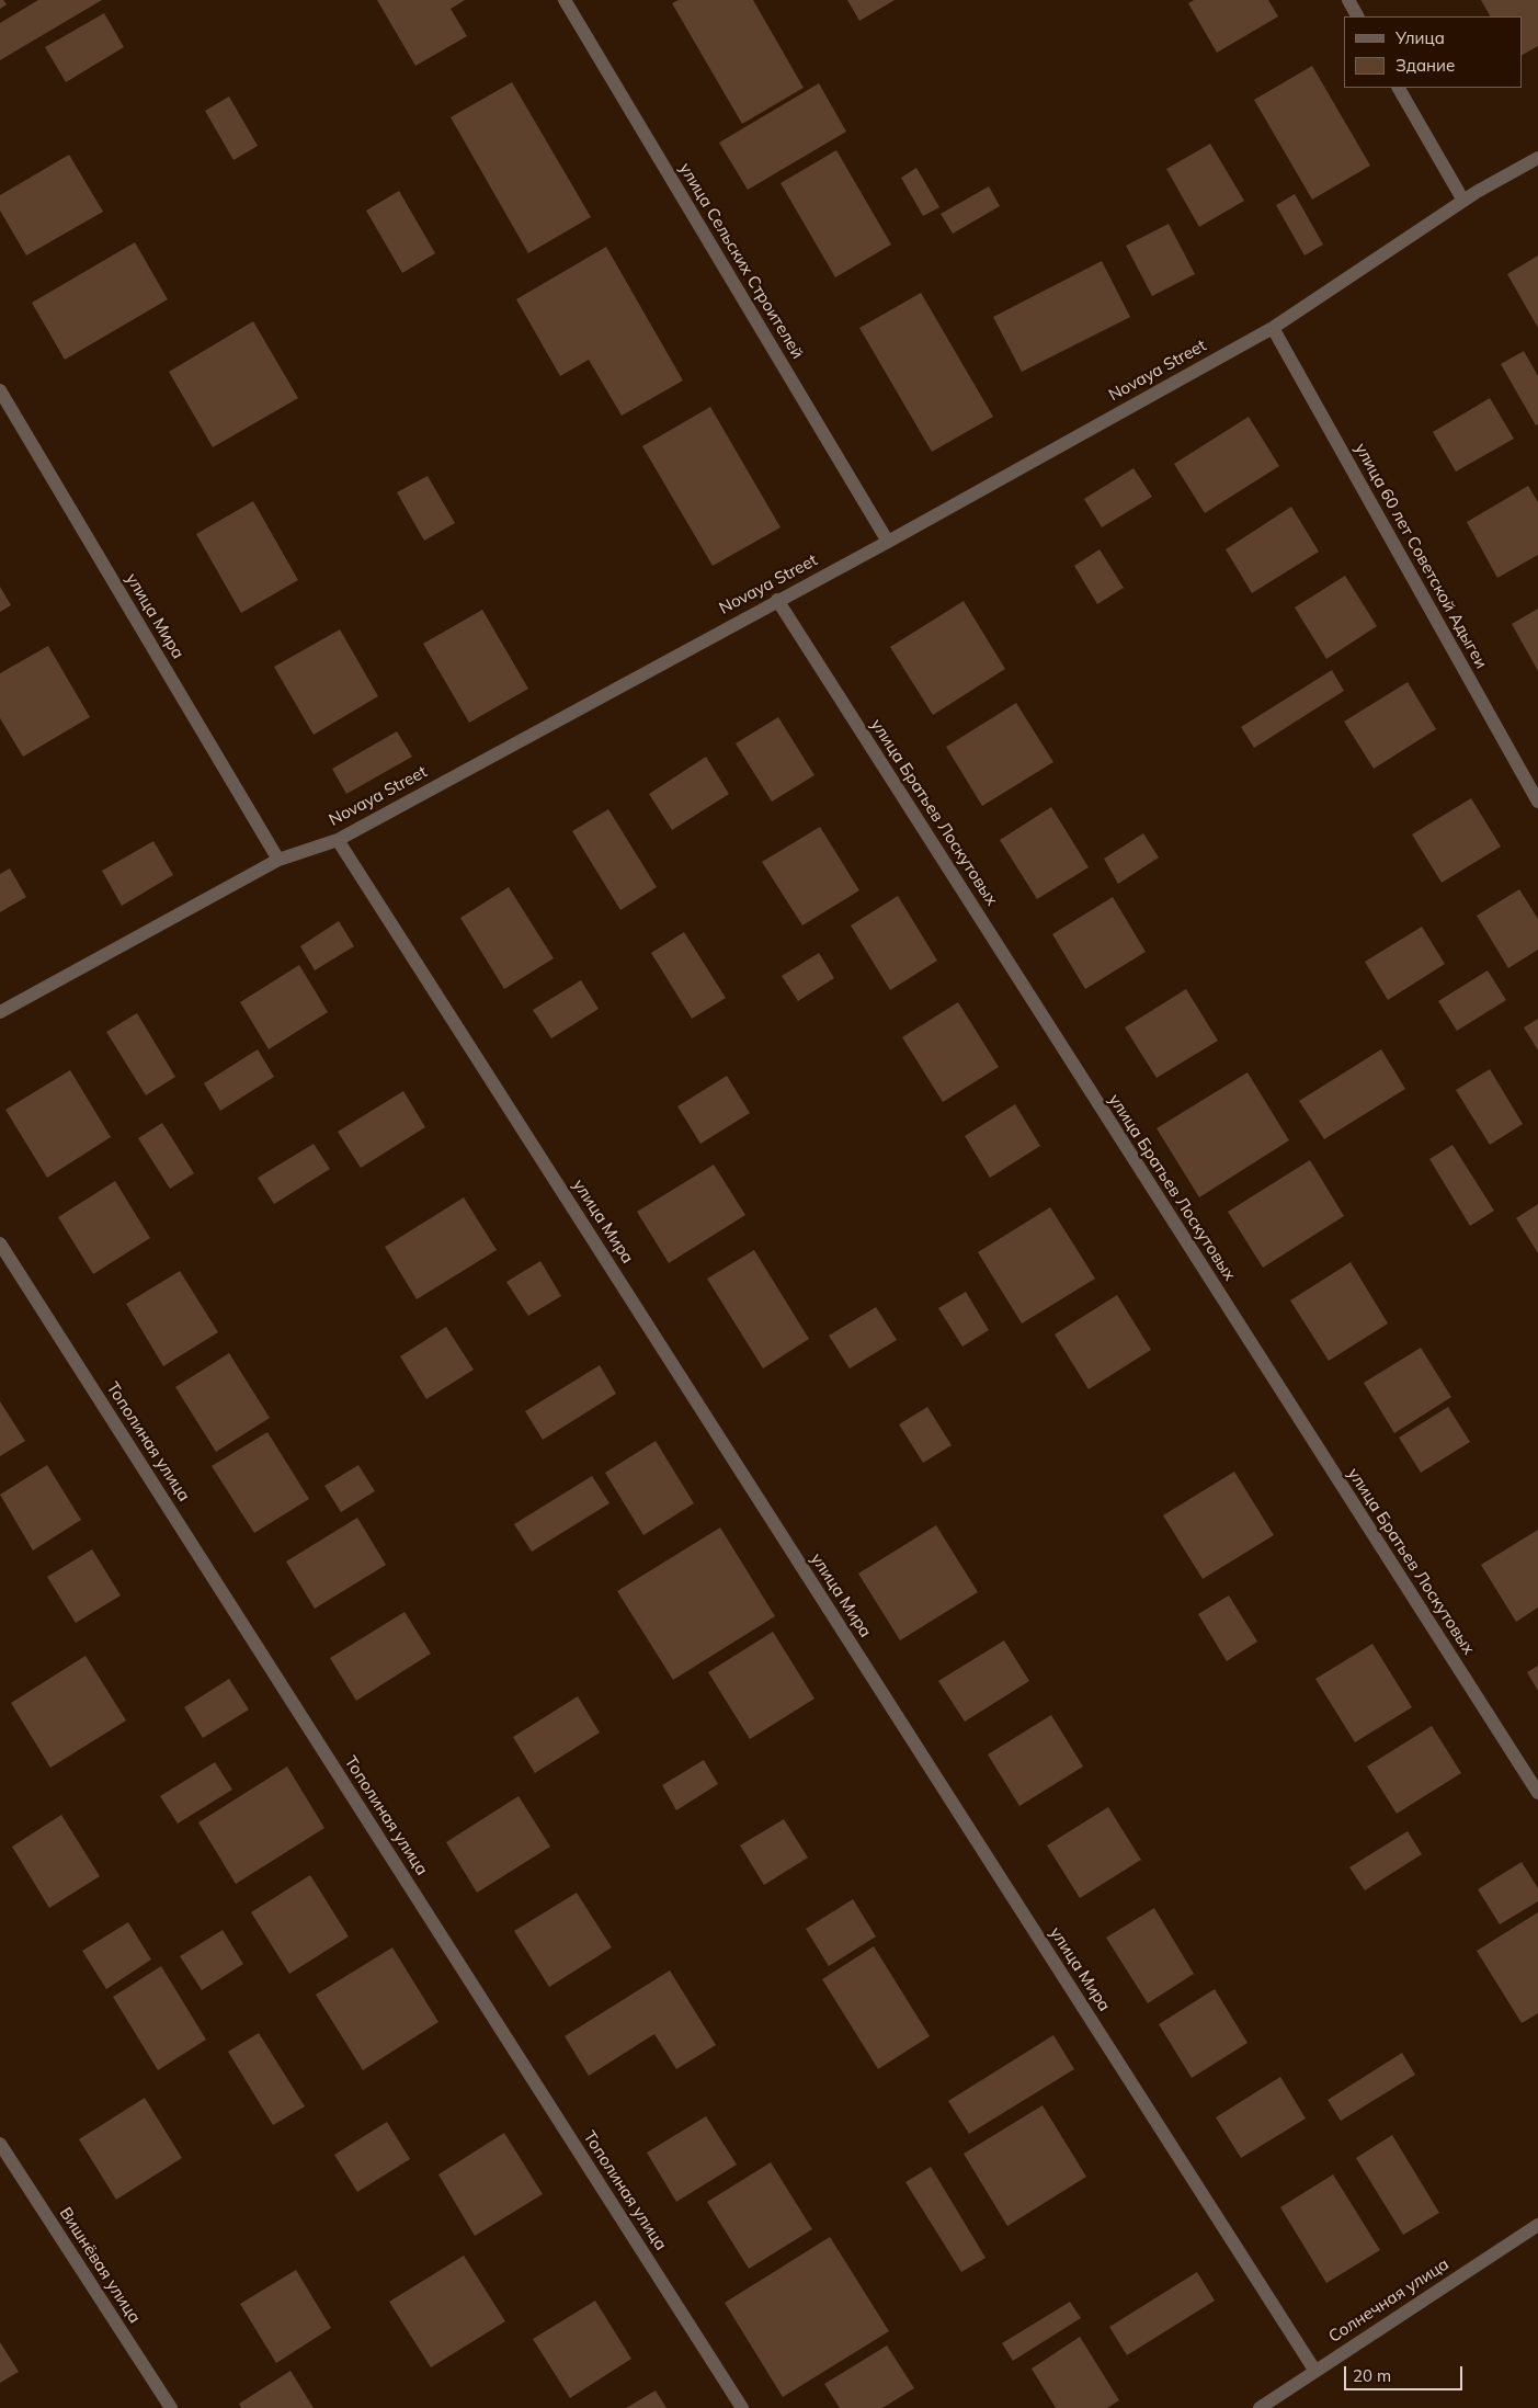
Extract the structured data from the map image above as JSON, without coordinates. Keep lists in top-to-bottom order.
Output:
{
  "streets": {
    "street": [
      "улица Сельских Строителей",
      "Novaya Street",
      "улица 60 лет Советской Адыгеи",
      "улица Мира",
      "улица Братьев Лоскутовых",
      "Тополиная улица",
      "Вишнёвая улица",
      "Солнечная улица"
    ]
  },
  "crossings": [
    ["улица Сельских Строителей", "Novaya Street"],
    ["Novaya Street", "улица 60 лет Советской Адыгеи"],
    ["Novaya Street", "улица Мира"],
    ["Novaya Street", "улица Братьев Лоскутовых"],
    ["улица Мира", "Солнечная улица"]
  ],
  "legend": ["Улица", "Здание"],
  "scale_bar": "20 m"
}
